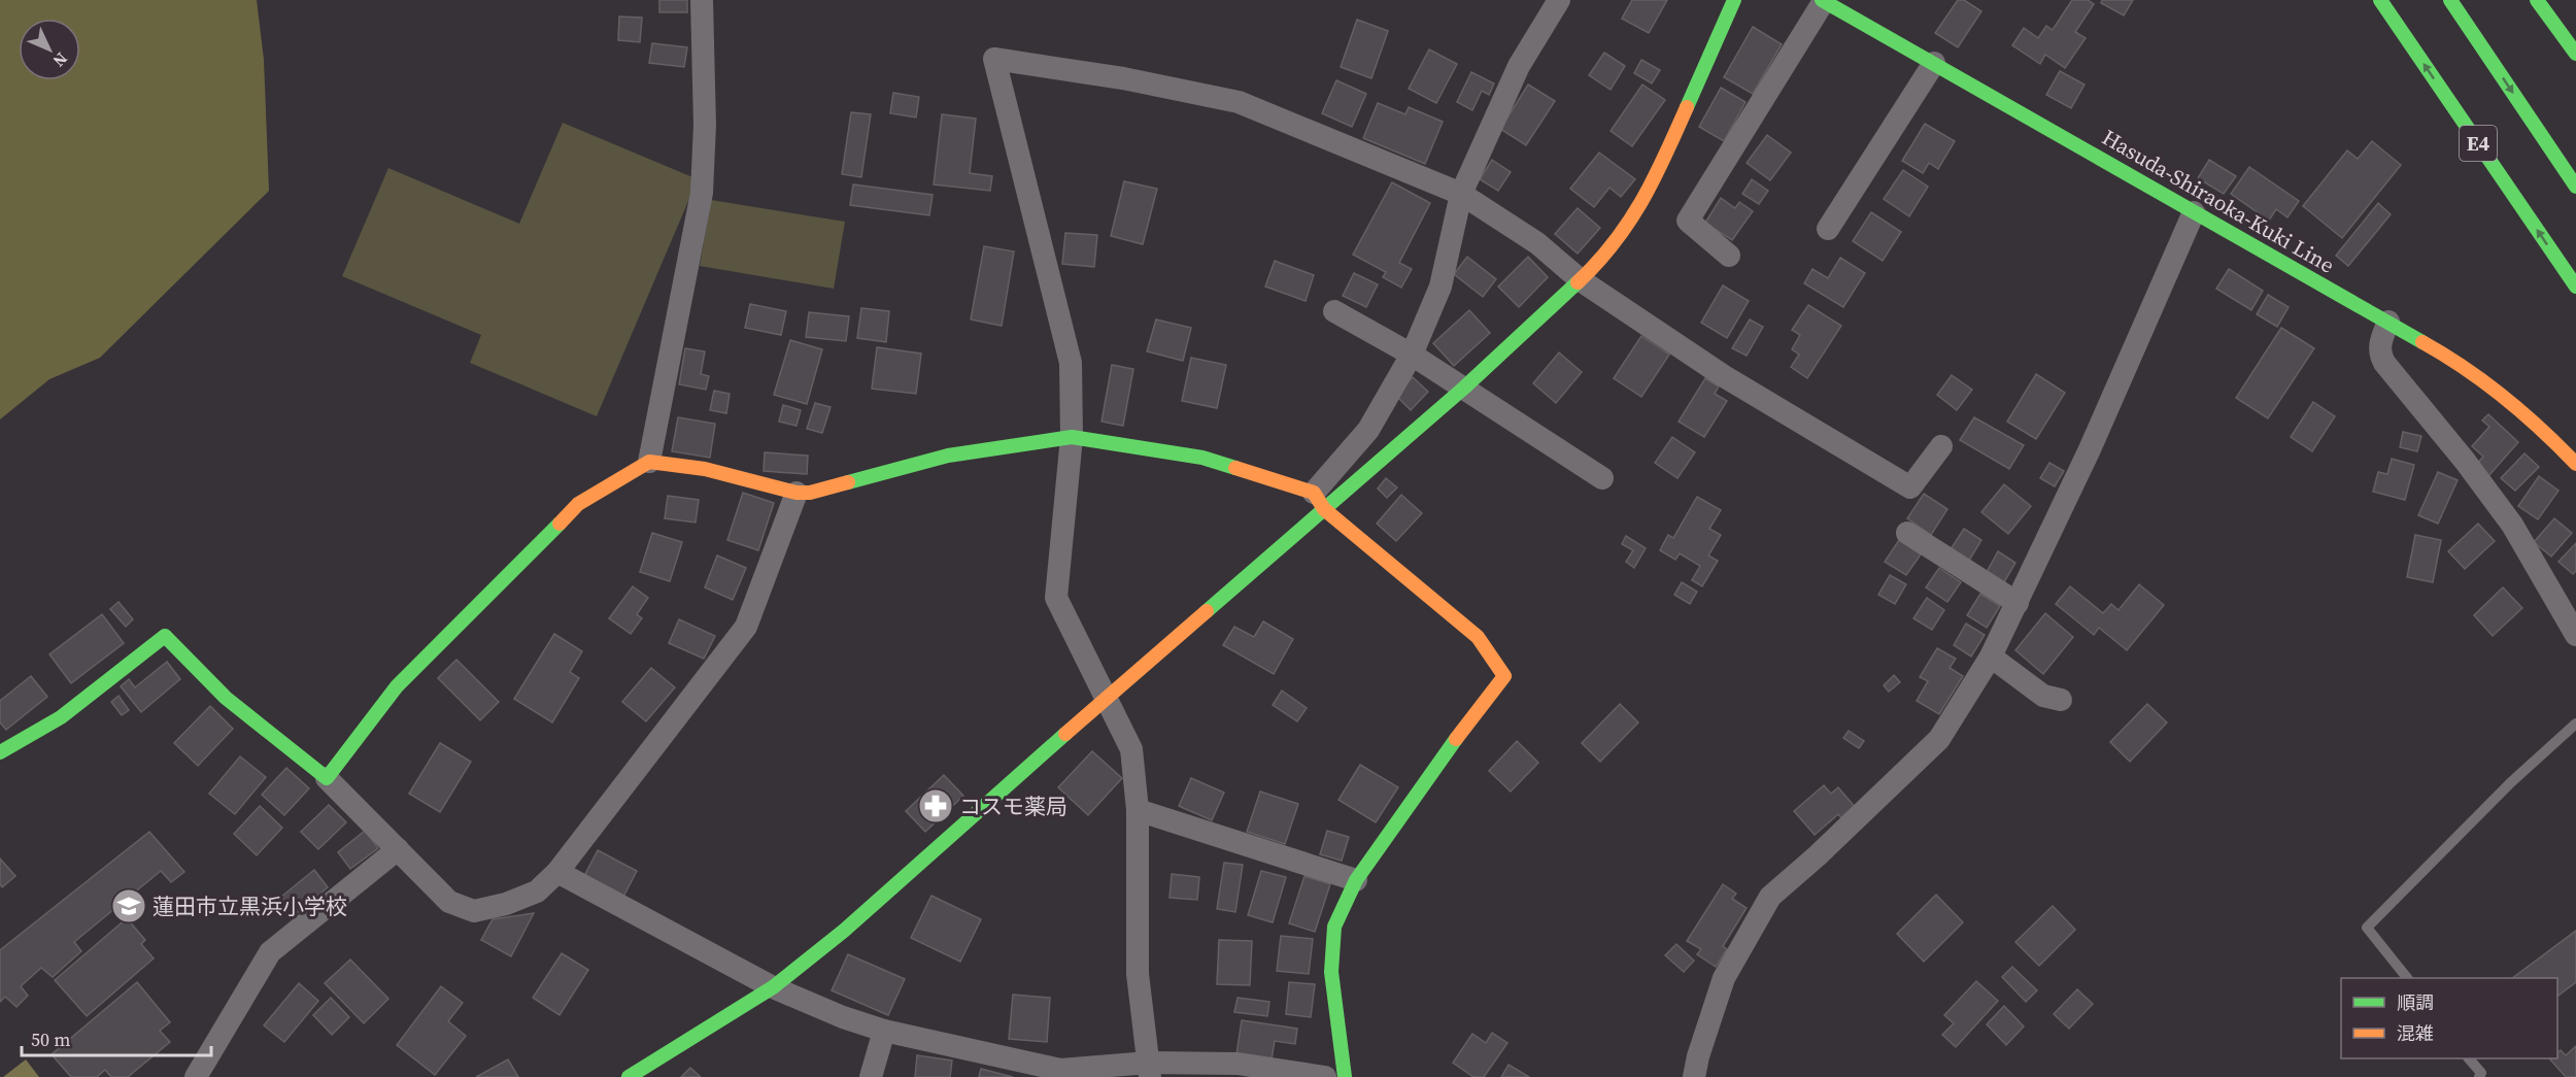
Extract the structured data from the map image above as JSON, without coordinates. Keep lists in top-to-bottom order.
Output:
{
  "streets": {
    "main road": ["E4", "Hasuda-Shiraoka-Kuki Line"]
  },
  "places": {
    "pharmacy": ["コスモ薬局"],
    "school or university": ["蓮田市立黒浜小学校"]
  },
  "legend": ["順調", "混雑"],
  "scale_bar": "50 m",
  "north": "bottom right"
}
